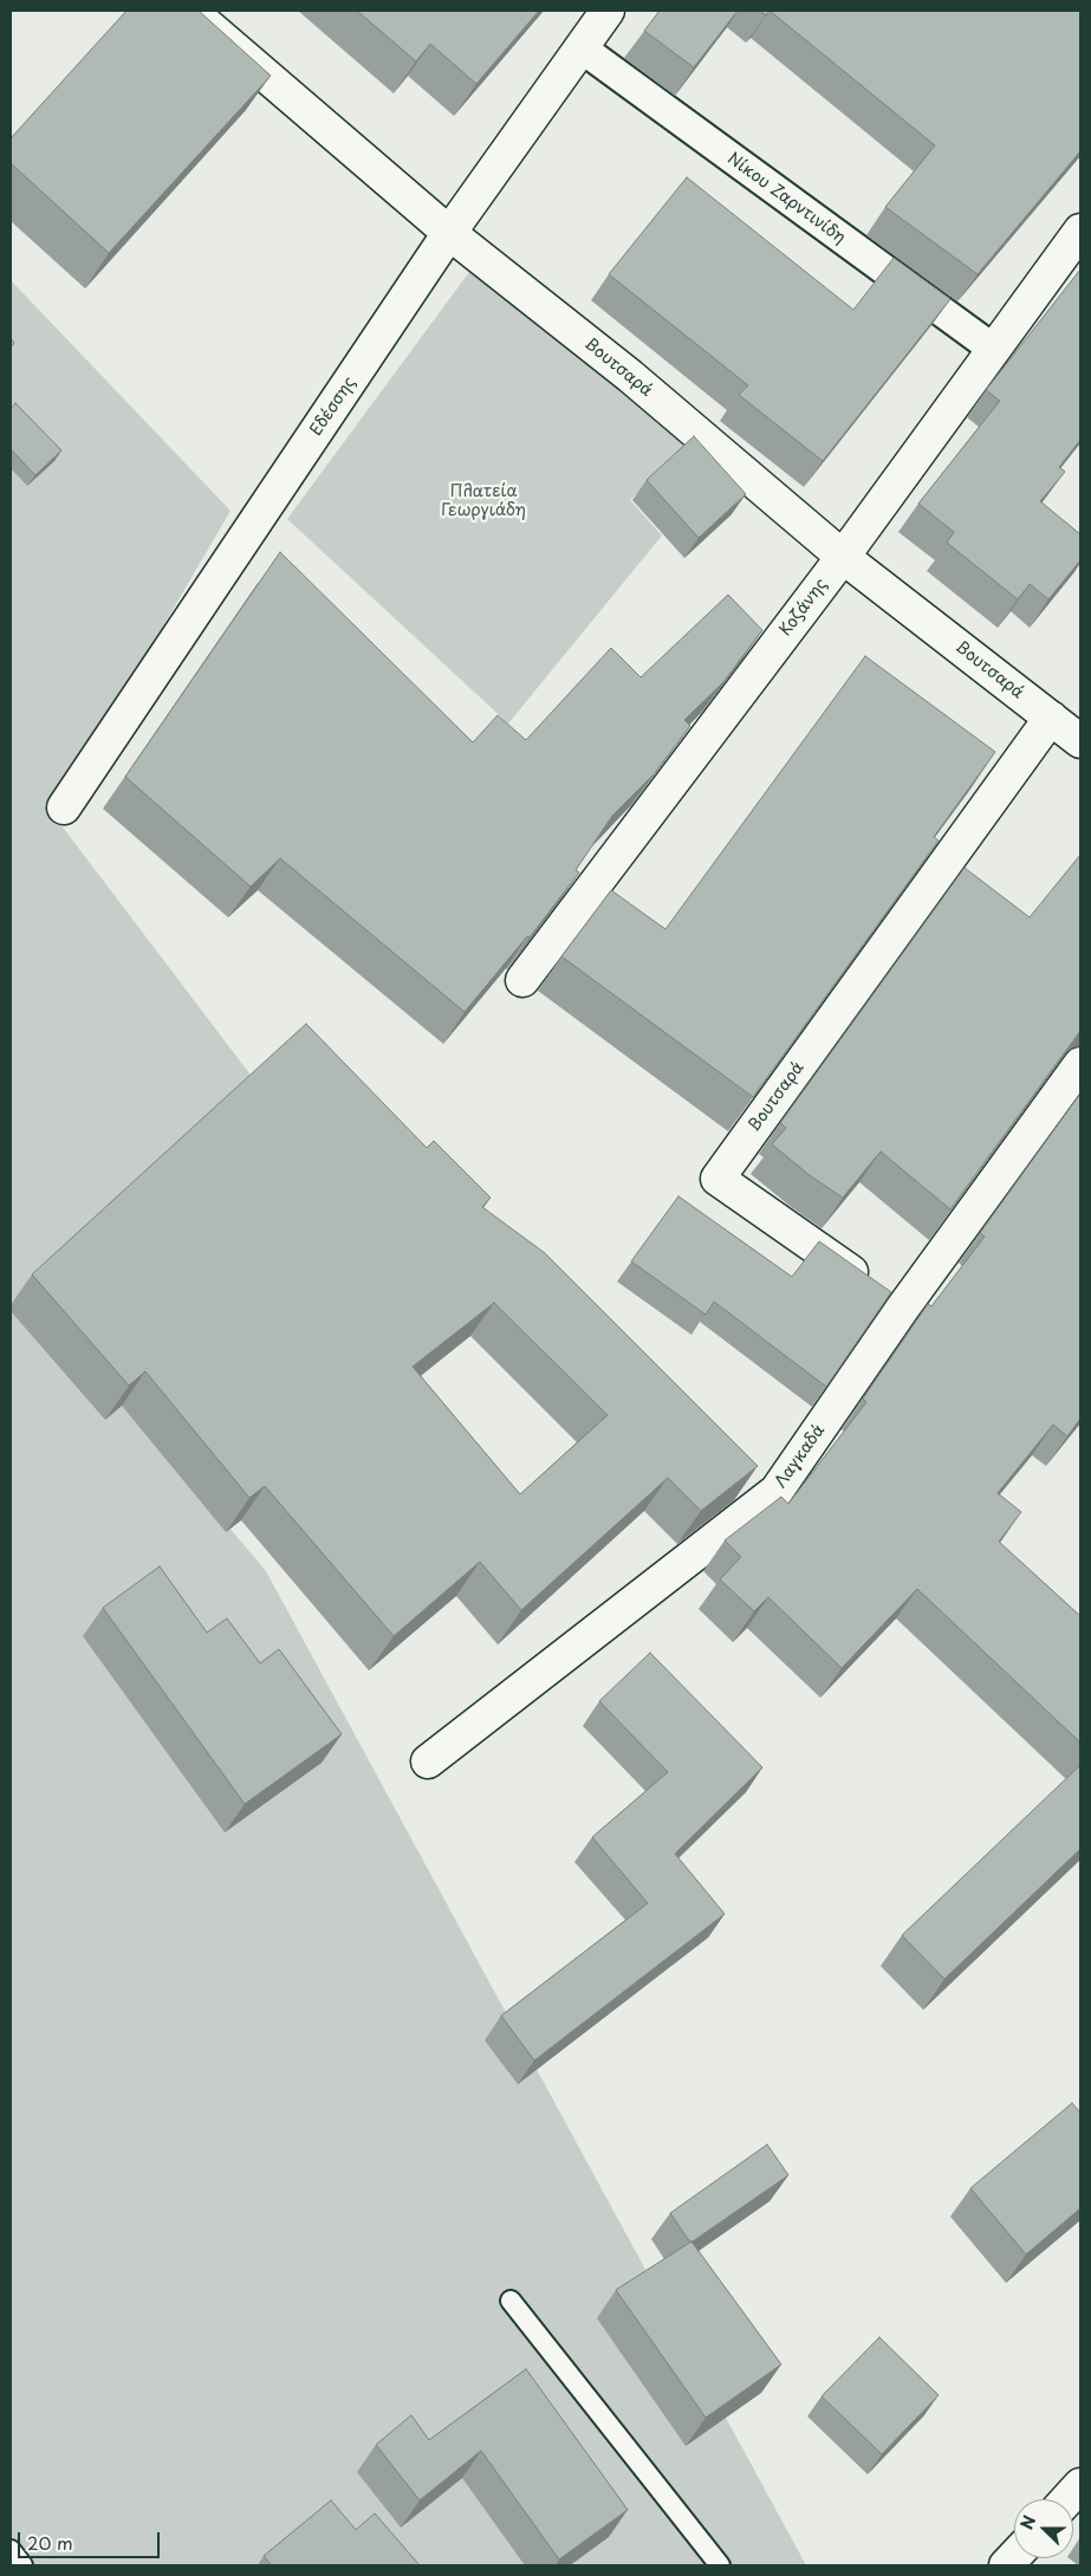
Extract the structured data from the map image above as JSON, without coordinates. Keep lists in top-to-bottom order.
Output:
{
  "streets": {
    "street": [
      "Νίκου Ζαρντινίδη",
      "Βουτσαρά",
      "Εδέσσης",
      "Κοζάνης",
      "Λαγκαδά"
    ]
  },
  "crossings": [
    ["Νίκου Ζαρντινίδη", "Εδέσσης"],
    ["Νίκου Ζαρντινίδη", "Κοζάνης"],
    ["Βουτσαρά", "Εδέσσης"],
    ["Βουτσαρά", "Κοζάνης"],
    ["Βουτσαρά", "Λαγκαδά"]
  ],
  "parks": ["Πλατεία Γεωργιάδη"],
  "scale_bar": "20 m",
  "north": "left"
}
